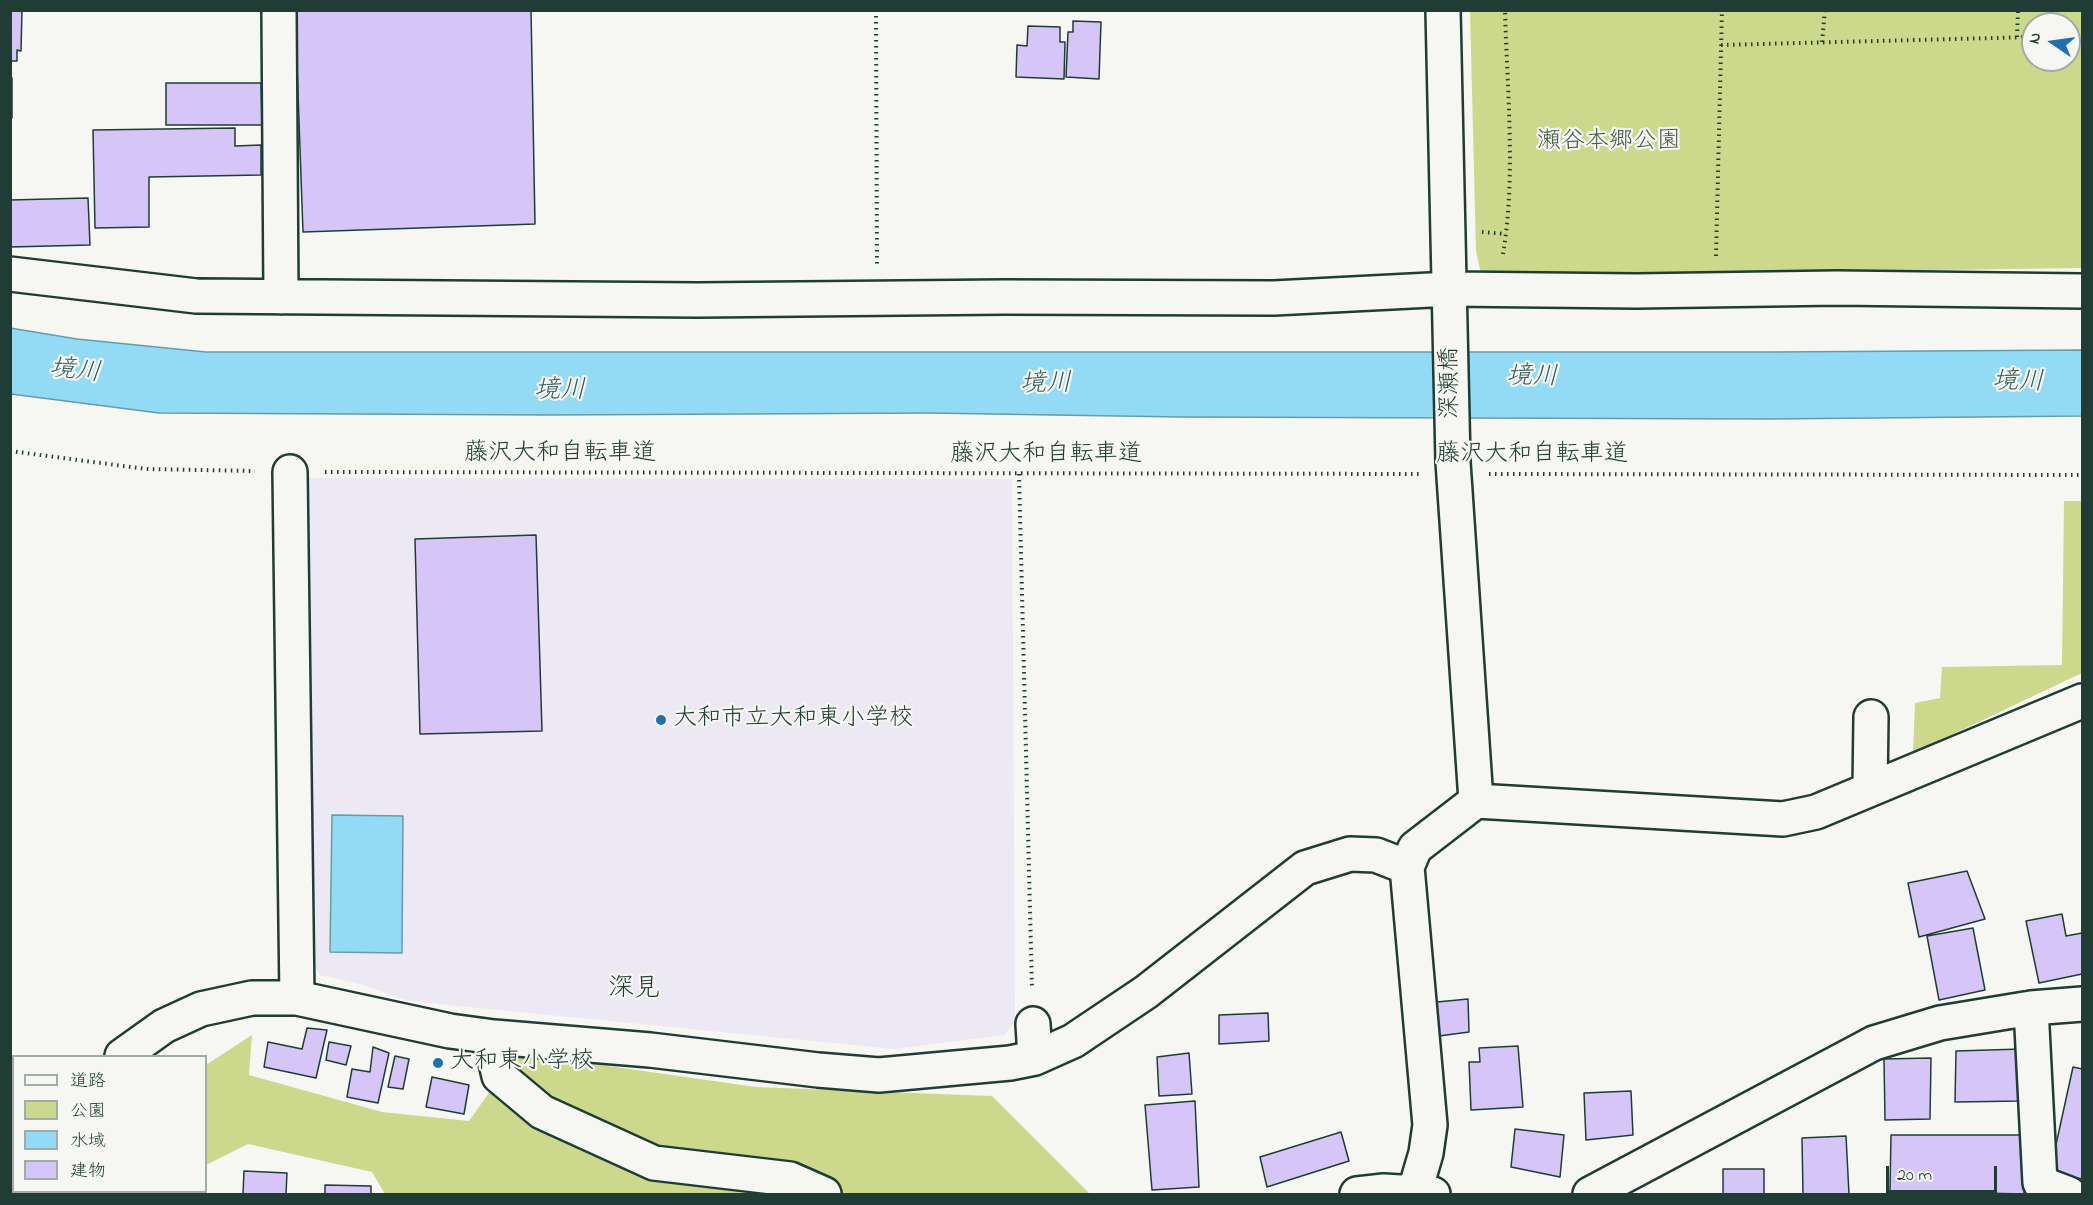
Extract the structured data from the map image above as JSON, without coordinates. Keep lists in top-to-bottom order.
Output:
{
  "streets": {
    "street": ["深瀬橋"],
    "path": ["藤沢大和自転車道"]
  },
  "crossings": [
    ["深瀬橋", "藤沢大和自転車道"]
  ],
  "districts": ["深見"],
  "water": ["境川"],
  "parks": ["瀬谷本郷公園"],
  "places": ["大和市立大和東小学校", "大和東小学校"],
  "legend": [
    "道路",
    "公園",
    "水域",
    "建物"
  ],
  "scale_bar": "20 m",
  "north": "left"
}
